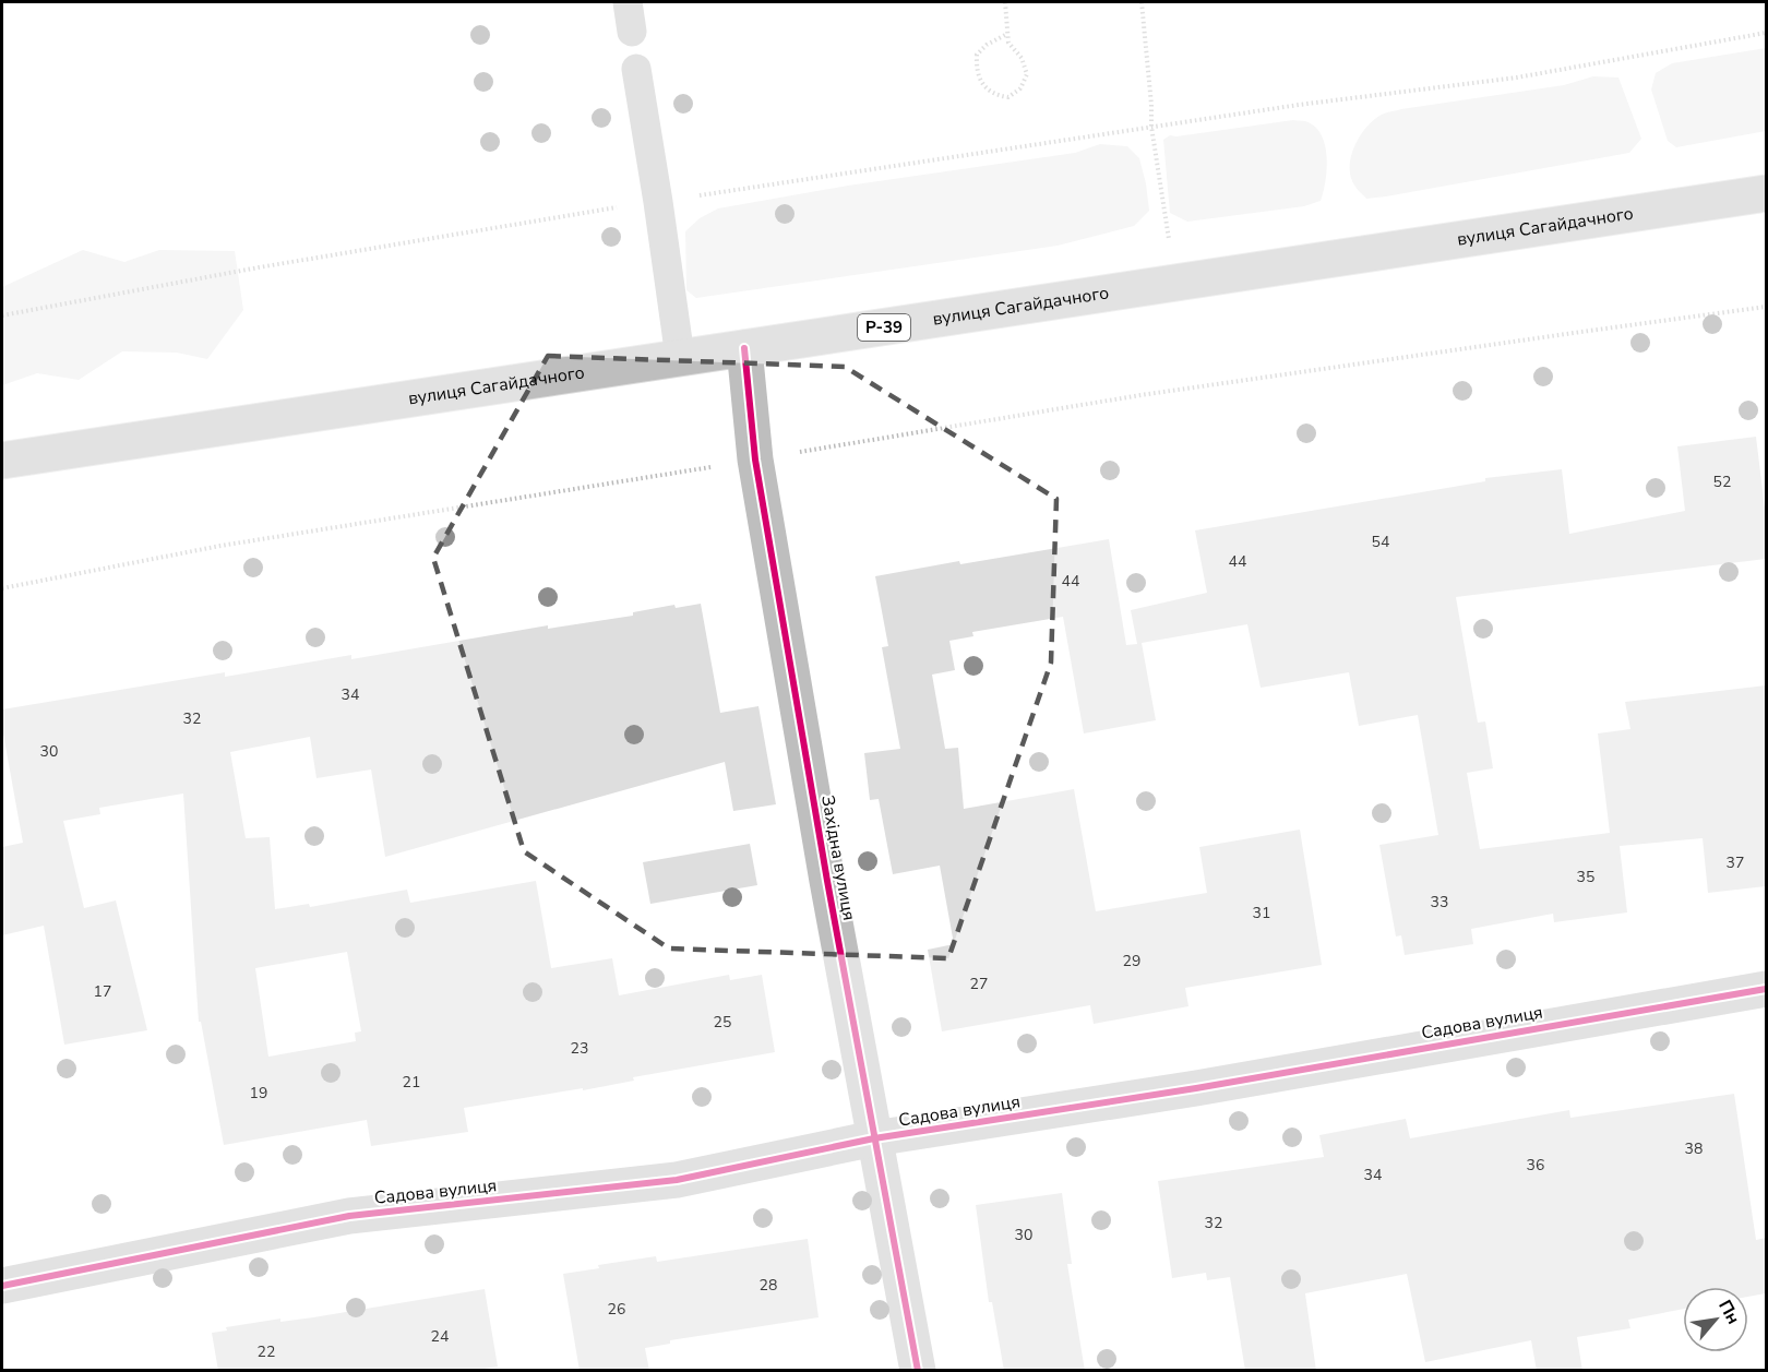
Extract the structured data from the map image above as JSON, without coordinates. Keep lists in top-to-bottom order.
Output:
{
  "streets": {
    "street": [
      "вулиця Сагайдачного",
      "Р-39",
      "Західна вулиця",
      "Садова вулиця"
    ]
  },
  "crossings": [
    ["вулиця Сагайдачного", "Західна вулиця"],
    ["Західна вулиця", "Садова вулиця"]
  ],
  "house_numbers": [
    "52",
    "54",
    "44",
    "44",
    "34",
    "32",
    "30",
    "37",
    "35",
    "33",
    "31",
    "29",
    "27",
    "17",
    "25",
    "23",
    "21",
    "19",
    "38",
    "36",
    "34",
    "32",
    "30",
    "28",
    "26",
    "24",
    "22"
  ],
  "north": "top right"
}
